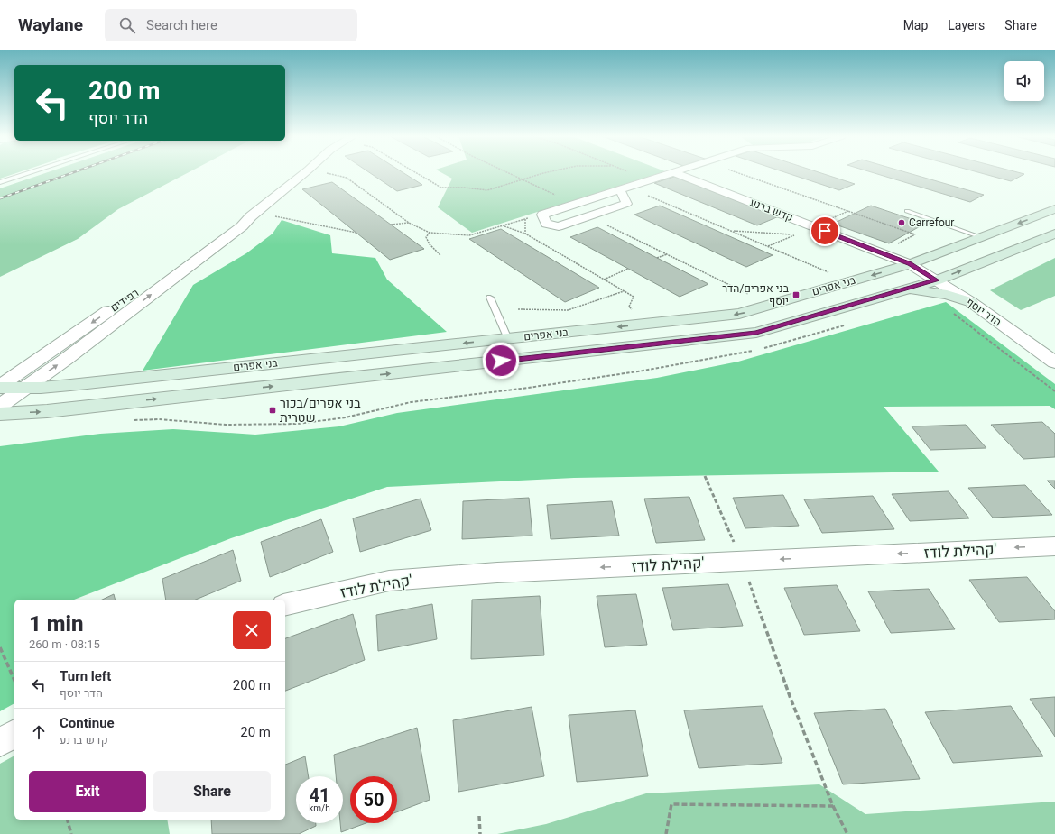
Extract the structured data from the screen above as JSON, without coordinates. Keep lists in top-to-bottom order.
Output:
{
  "streets": {
    "main road": ["בני אפרים"],
    "street": [
      "קדש ברנע",
      "רפידים",
      "הדר יוסף",
      "קהילת לודז'"
    ]
  },
  "crossings": [
    ["קדש ברנע", "בני אפרים"],
    ["קדש ברנע", "הדר יוסף"],
    ["בני אפרים", "רפידים"],
    ["בני אפרים", "הדר יוסף"]
  ],
  "one_way": ["קהילת לודז'"],
  "places": {
    "other": ["Carrefour"],
    "transit": ["בני אפרים/הדר יוסף", "בני אפרים/בכור שטרית"]
  },
  "page": {
    "header": "Waylane",
    "search": "Search here",
    "nav": ["Map", "Layers", "Share"],
    "turn": ["200 m", "הדר יוסף"],
    "heading": ["1 min", "260 m · 08:15"],
    "list": [
      {
        "name": "Turn left",
        "note": "הדר יוסף",
        "value": "200 m"
      },
      {
        "name": "Continue",
        "note": "קדש ברנע",
        "value": "20 m"
      }
    ],
    "buttons": ["Exit", "Share"],
    "speed": "41 km/h",
    "limit": "50"
  }
}
